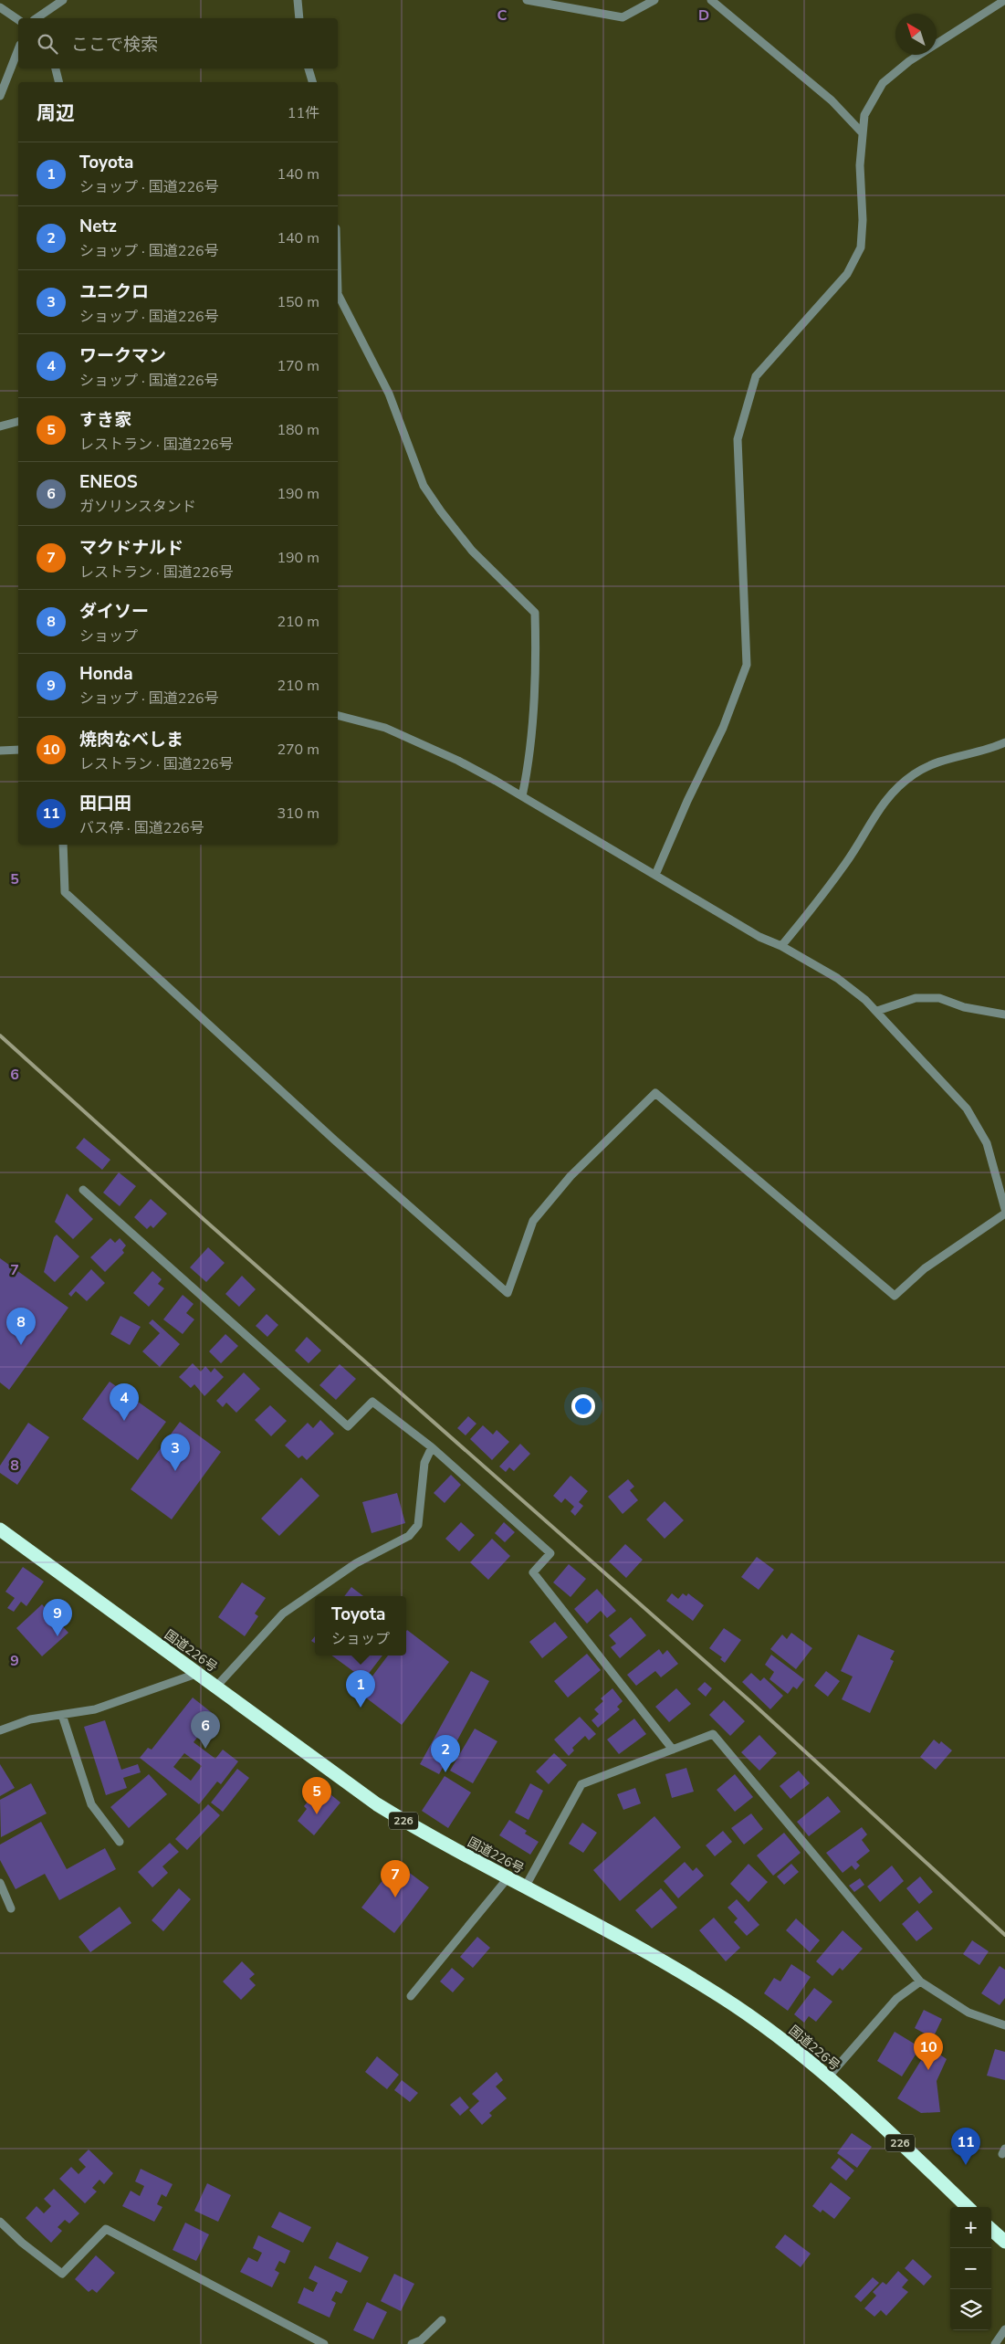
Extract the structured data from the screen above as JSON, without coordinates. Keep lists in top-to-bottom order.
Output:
{
  "streets": {
    "highway": ["国道226号", "226"]
  },
  "north": "top left",
  "page": {
    "search": "ここで検索",
    "heading": ["周辺", "11件"],
    "list": [
      {
        "mark": "1",
        "name": "Toyota",
        "note": "ショップ · 国道226号",
        "value": "140 m"
      },
      {
        "mark": "2",
        "name": "Netz",
        "note": "ショップ · 国道226号",
        "value": "140 m"
      },
      {
        "mark": "3",
        "name": "ユニクロ",
        "note": "ショップ · 国道226号",
        "value": "150 m"
      },
      {
        "mark": "4",
        "name": "ワークマン",
        "note": "ショップ · 国道226号",
        "value": "170 m"
      },
      {
        "mark": "5",
        "name": "すき家",
        "note": "レストラン · 国道226号",
        "value": "180 m"
      },
      {
        "mark": "6",
        "name": "ENEOS",
        "note": "ガソリンスタンド",
        "value": "190 m"
      },
      {
        "mark": "7",
        "name": "マクドナルド",
        "note": "レストラン · 国道226号",
        "value": "190 m"
      },
      {
        "mark": "8",
        "name": "ダイソー",
        "note": "ショップ",
        "value": "210 m"
      },
      {
        "mark": "9",
        "name": "Honda",
        "note": "ショップ · 国道226号",
        "value": "210 m"
      },
      {
        "mark": "10",
        "name": "焼肉なべしま",
        "note": "レストラン · 国道226号",
        "value": "270 m"
      },
      {
        "mark": "11",
        "name": "田口田",
        "note": "バス停 · 国道226号",
        "value": "310 m"
      }
    ],
    "pins": [
      "8",
      "4",
      "3",
      "9",
      "1",
      "6",
      "2",
      "5",
      "7",
      "10",
      "11"
    ],
    "popup": ["Toyota", "ショップ"],
    "map_buttons": ["+", "−"]
  },
  "grid": {
    "columns": ["C", "D"],
    "rows": [
      "5",
      "6",
      "7",
      "8",
      "9"
    ]
  }
}
